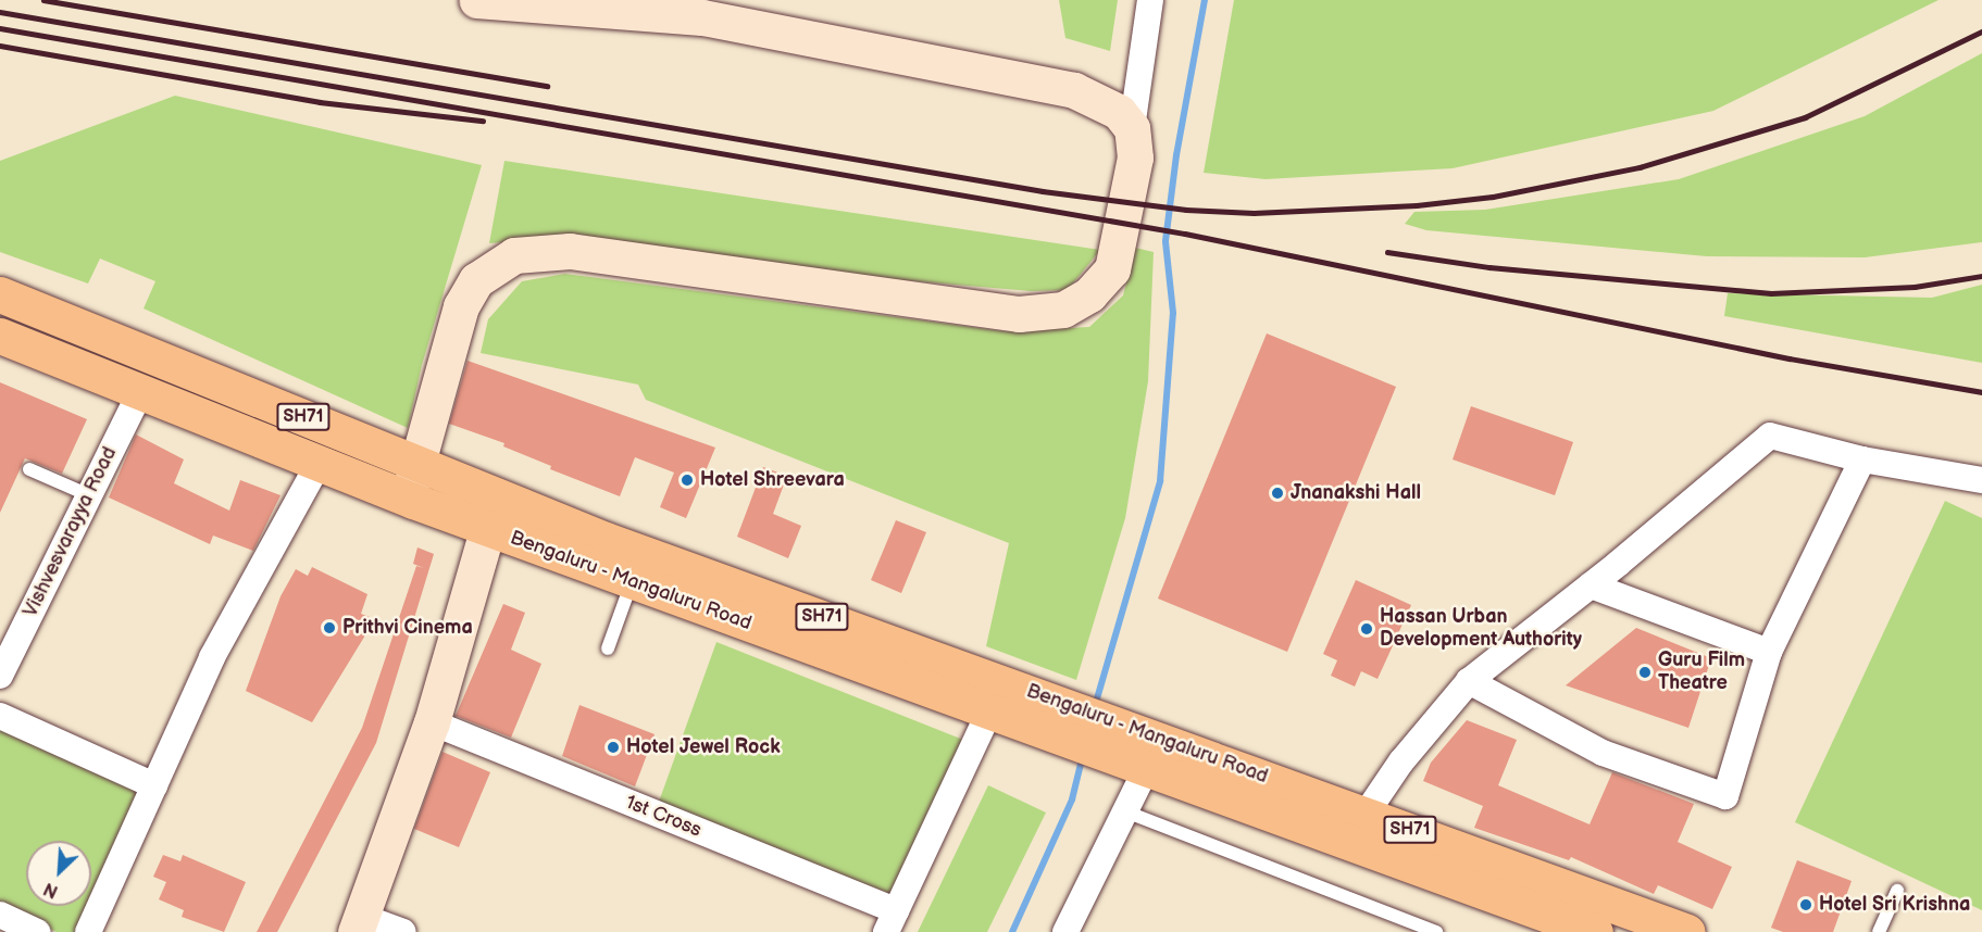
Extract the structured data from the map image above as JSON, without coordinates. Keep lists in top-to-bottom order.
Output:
{
  "streets": {
    "main road": ["SH71", "Bengaluru - Mangaluru Road"],
    "street": ["Vishvesvarayya Road", "1st Cross"]
  },
  "crossings": [
    ["SH71", "Vishvesvarayya Road"],
    ["SH71", "Bengaluru - Mangaluru Road"]
  ],
  "places": [
    "Hotel Shreevara",
    "Jnanakshi Hall",
    "Prithvi Cinema",
    "Hassan Urban Development Authority",
    "Guru Film Theatre",
    "Hotel Jewel Rock",
    "Hotel Sri Krishna"
  ],
  "north": "bottom left"
}
